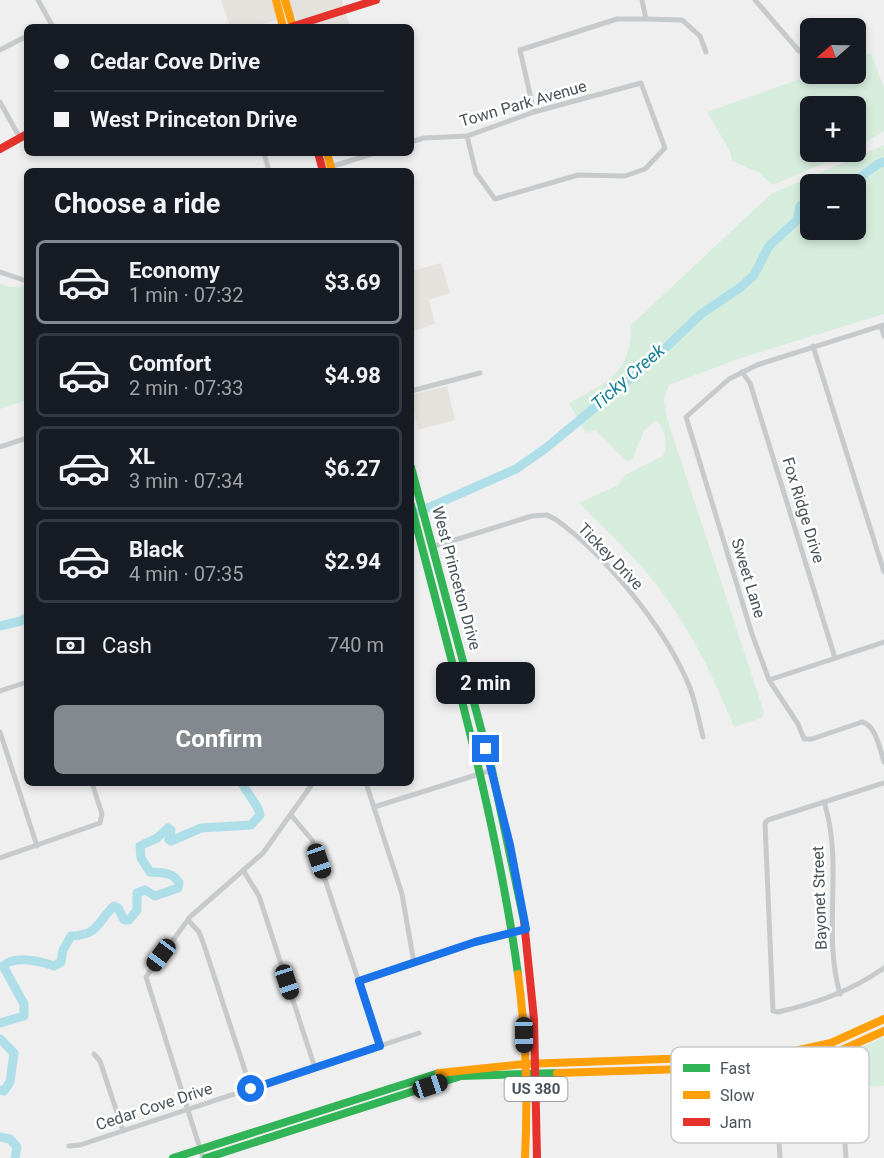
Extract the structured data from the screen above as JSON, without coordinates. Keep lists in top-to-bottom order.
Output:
{
  "streets": {
    "main road": ["West Princeton Drive", "US 380"],
    "street": [
      "Town Park Avenue",
      "Fox Ridge Drive",
      "Tickey Drive",
      "Sweet Lane",
      "Bayonet Street",
      "Cedar Cove Drive"
    ]
  },
  "crossings": [
    ["Fox Ridge Drive", "Sweet Lane"],
    ["Tickey Drive", "West Princeton Drive"]
  ],
  "water": ["Ticky Creek"],
  "legend": ["Fast", "Slow", "Jam"],
  "north": "left",
  "page": {
    "map_buttons": ["+", "−"],
    "banner": ["Cedar Cove Drive", "West Princeton Drive"],
    "heading": "Choose a ride",
    "list": [
      {
        "name": "Economy",
        "note": "1 min · 07:32",
        "value": "$3.69"
      },
      {
        "name": "Comfort",
        "note": "2 min · 07:33",
        "value": "$4.98"
      },
      {
        "name": "XL",
        "note": "3 min · 07:34",
        "value": "$6.27"
      },
      {
        "name": "Black",
        "note": "4 min · 07:35",
        "value": "$2.94"
      }
    ],
    "pay": ["Cash", "740 m"],
    "bubble": "2 min",
    "buttons": "Confirm"
  }
}
